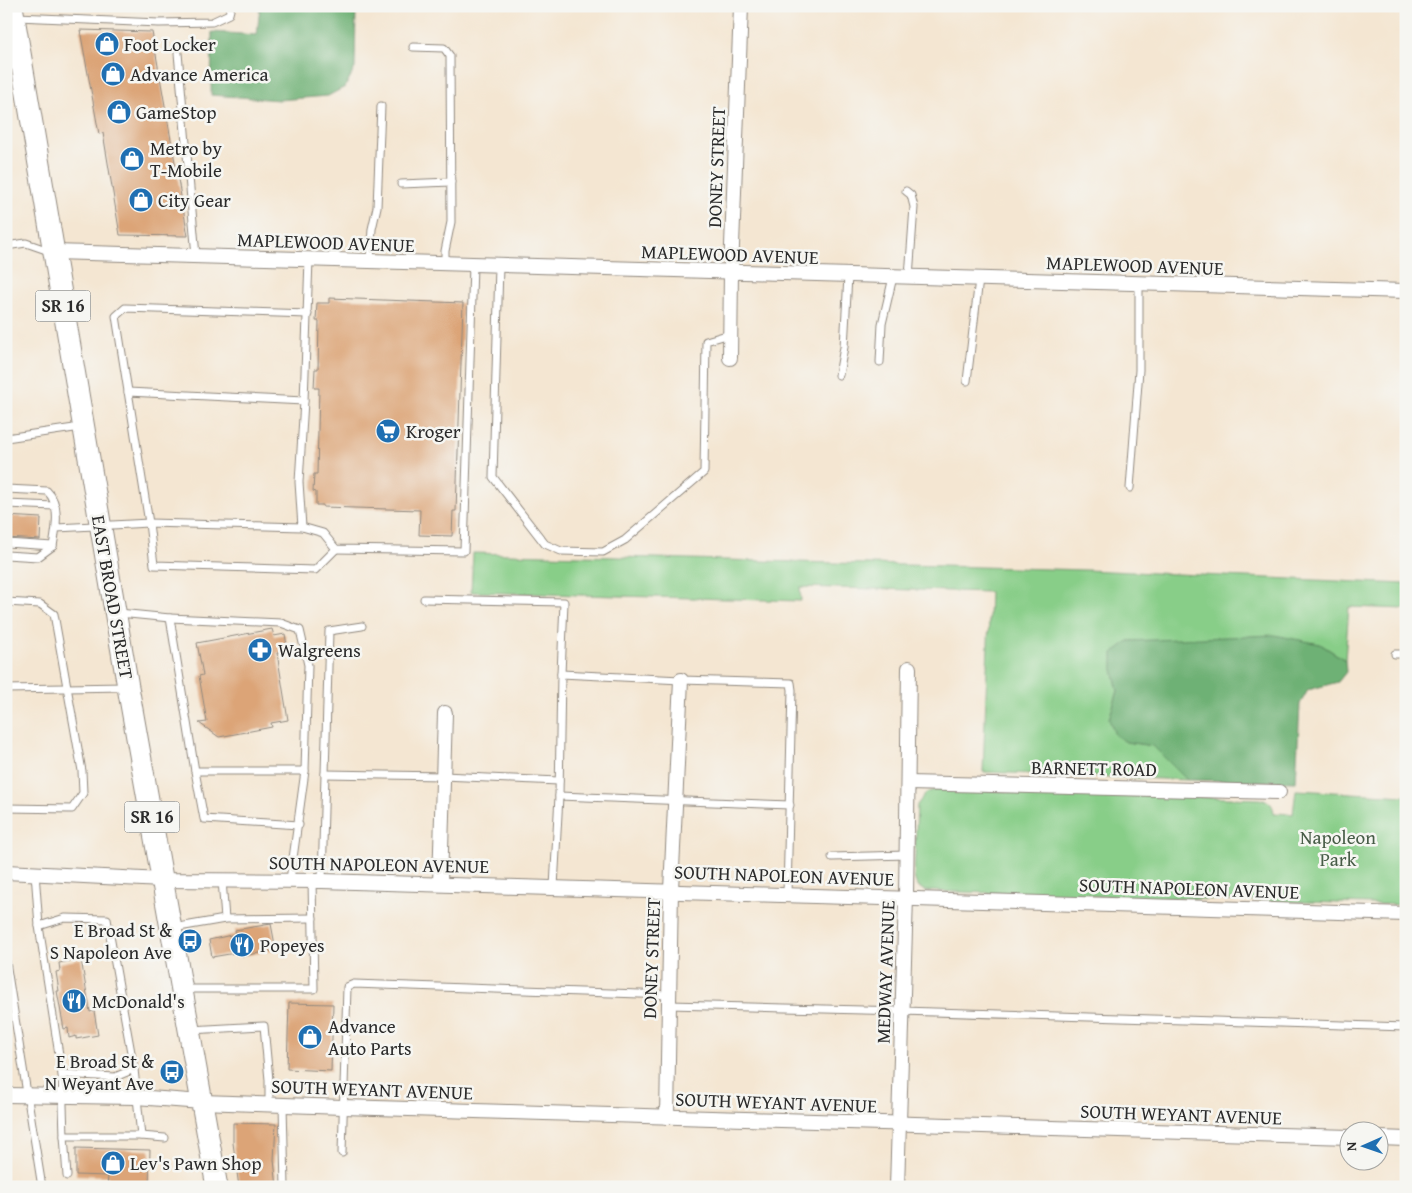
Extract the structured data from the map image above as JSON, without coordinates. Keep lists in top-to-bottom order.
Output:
{
  "streets": {
    "main road": ["SR 16", "EAST BROAD STREET"],
    "street": [
      "DONEY STREET",
      "MAPLEWOOD AVENUE",
      "BARNETT ROAD",
      "SOUTH NAPOLEON AVENUE",
      "MEDWAY AVENUE",
      "SOUTH WEYANT AVENUE"
    ]
  },
  "crossings": [
    ["DONEY STREET", "MAPLEWOOD AVENUE"],
    ["DONEY STREET", "SOUTH NAPOLEON AVENUE"],
    ["DONEY STREET", "SOUTH WEYANT AVENUE"],
    ["MAPLEWOOD AVENUE", "EAST BROAD STREET"],
    ["EAST BROAD STREET", "SOUTH NAPOLEON AVENUE"],
    ["EAST BROAD STREET", "SOUTH WEYANT AVENUE"],
    ["BARNETT ROAD", "MEDWAY AVENUE"],
    ["SOUTH NAPOLEON AVENUE", "MEDWAY AVENUE"],
    ["MEDWAY AVENUE", "SOUTH WEYANT AVENUE"]
  ],
  "parks": ["Napoleon Park"],
  "places": {
    "shop": [
      "Foot Locker",
      "Advance America",
      "GameStop",
      "Metro by T-Mobile",
      "City Gear",
      "Advance Auto Parts",
      "Lev's Pawn Shop"
    ],
    "supermarket": ["Kroger"],
    "pharmacy": ["Walgreens"],
    "bus stop": ["E Broad St & S Napoleon Ave", "E Broad St & N Weyant Ave"],
    "restaurant": ["Popeyes", "McDonald's"]
  },
  "north": "left"
}
